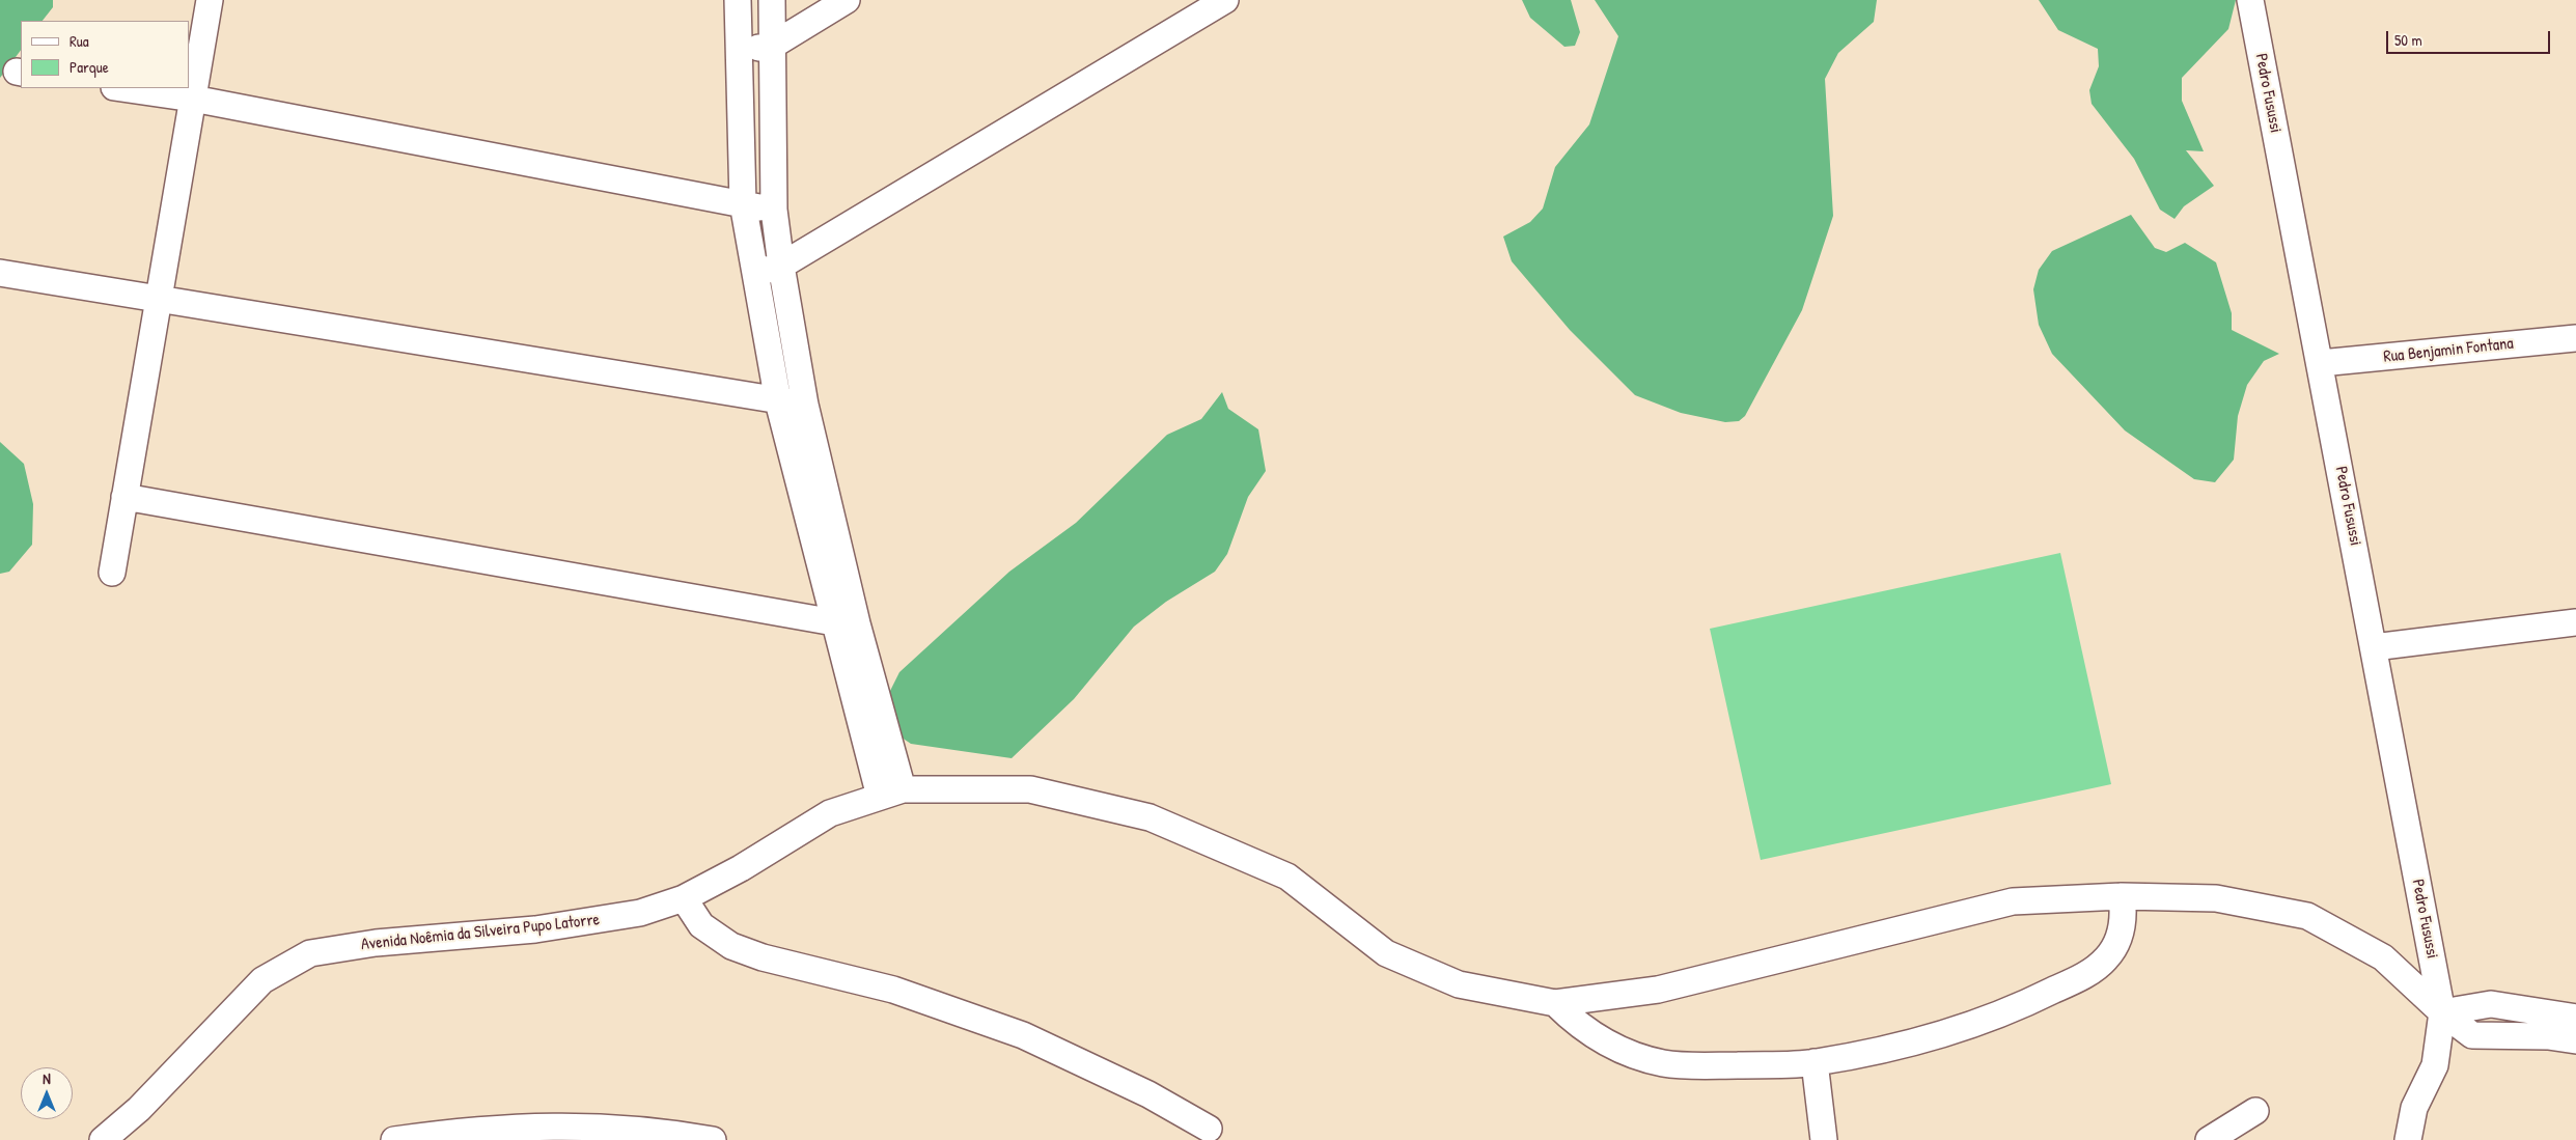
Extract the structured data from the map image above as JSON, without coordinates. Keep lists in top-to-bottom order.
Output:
{
  "streets": {
    "street": ["Pedro Fusussi", "Rua Benjamin Fontana", "Avenida Noêmia da Silveira Pupo Latorre"]
  },
  "crossings": [
    ["Pedro Fusussi", "Rua Benjamin Fontana"]
  ],
  "legend": ["Rua", "Parque"],
  "scale_bar": "50 m",
  "north": "top"
}
